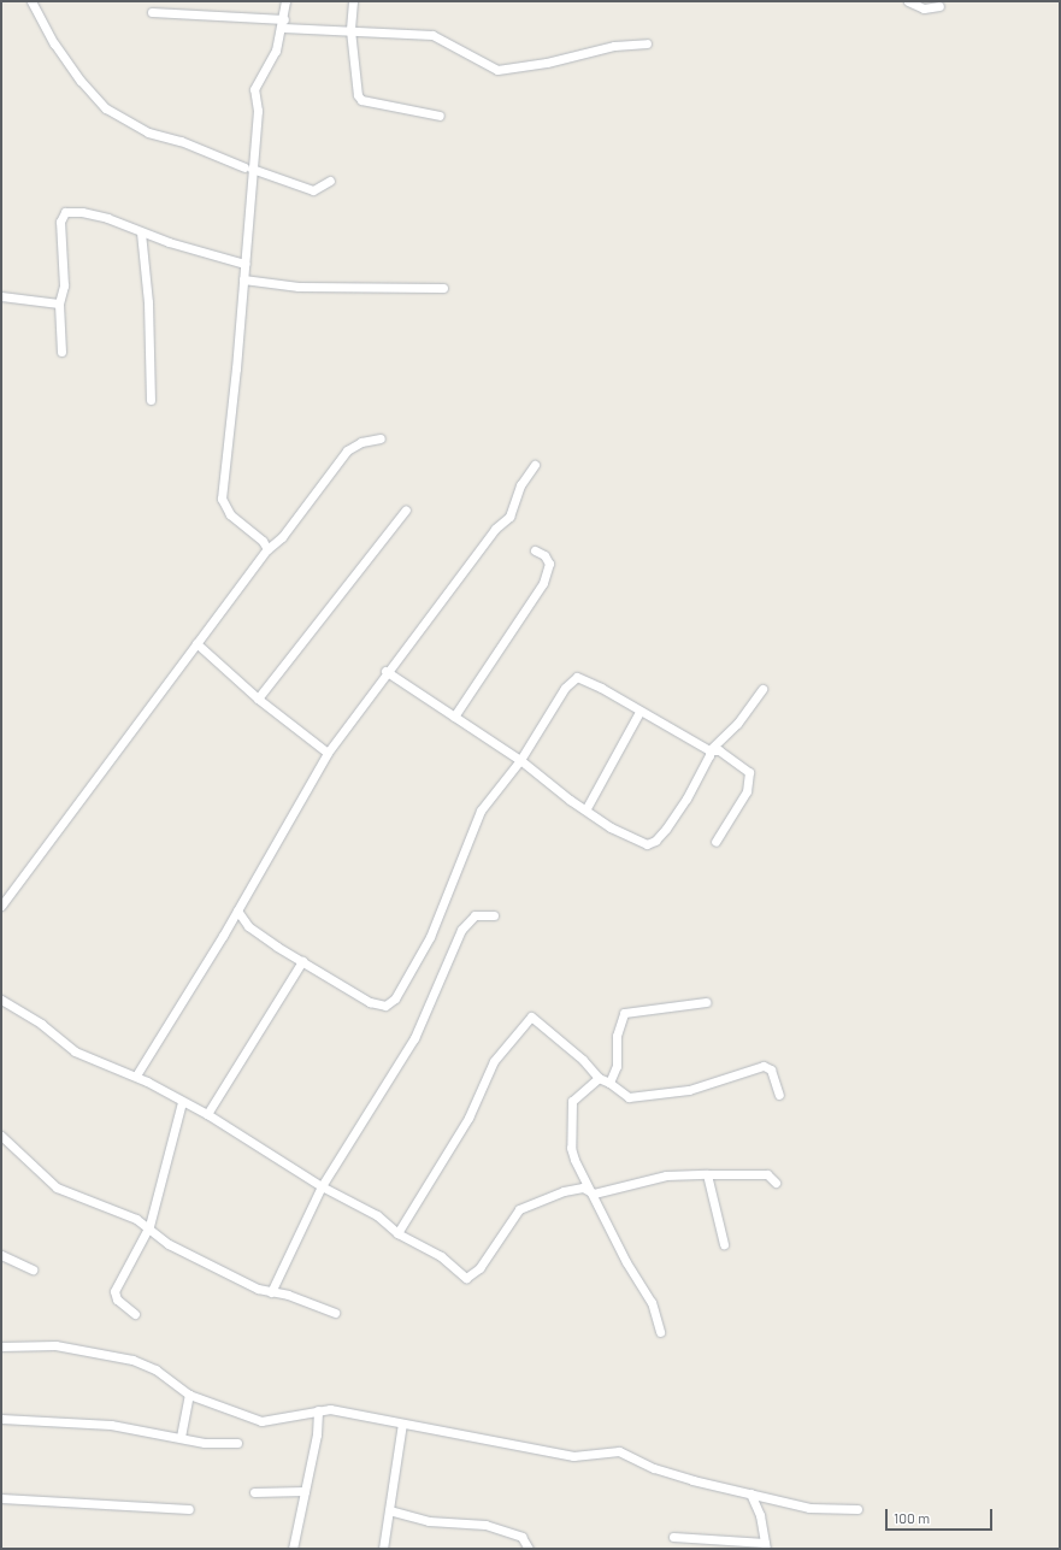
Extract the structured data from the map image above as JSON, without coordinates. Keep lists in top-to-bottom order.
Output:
{
  "scale_bar": "100 m"
}
